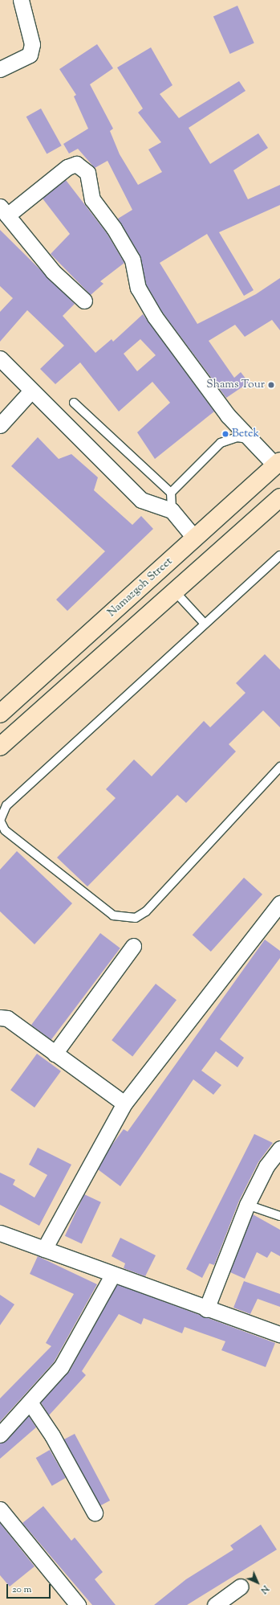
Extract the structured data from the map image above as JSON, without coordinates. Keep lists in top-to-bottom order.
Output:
{
  "streets": {
    "main road": ["Namazgoh Street"]
  },
  "places": ["Shams Tour", "Betek"],
  "scale_bar": "20 m",
  "north": "bottom right"
}
